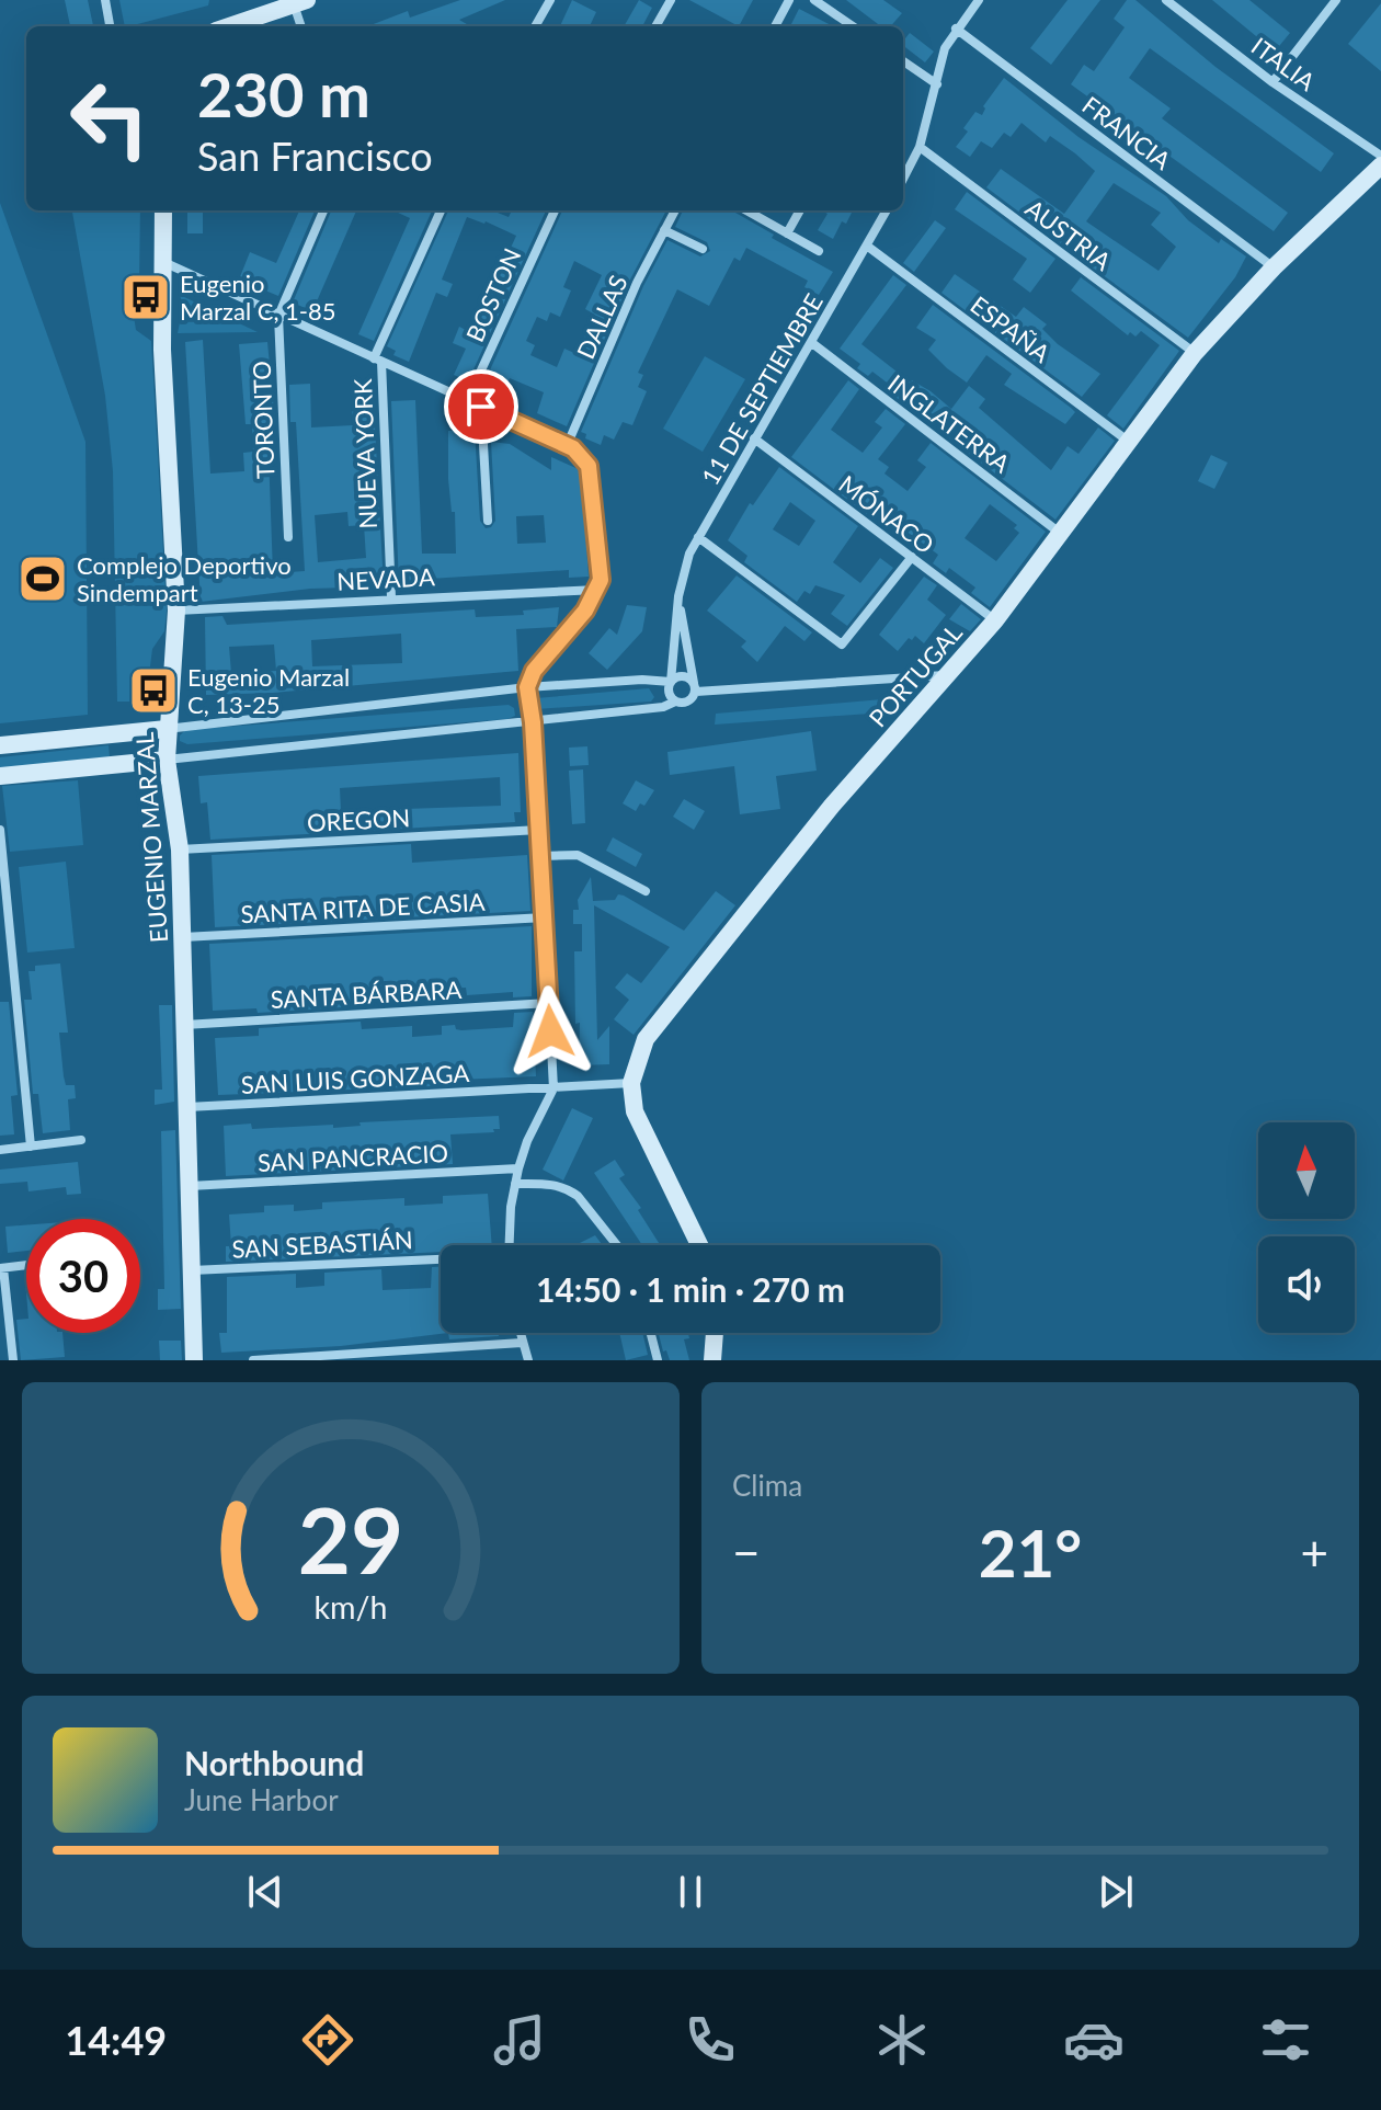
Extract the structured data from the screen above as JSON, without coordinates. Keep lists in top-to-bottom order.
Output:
{
  "streets": {
    "main road": ["PORTUGAL", "EUGENIO MARZAL"],
    "street": [
      "ITALIA",
      "FRANCIA",
      "AUSTRIA",
      "BOSTON",
      "DALLAS",
      "ESPAÑA",
      "11 DE SEPTIEMBRE",
      "TORONTO",
      "INGLATERRA",
      "NUEVA YORK",
      "MÓNACO",
      "NEVADA",
      "OREGON",
      "SANTA RITA DE CASIA",
      "SANTA BÁRBARA",
      "SAN LUIS GONZAGA",
      "SAN PANCRACIO",
      "SAN SEBASTIÁN"
    ]
  },
  "crossings": [
    ["FRANCIA", "PORTUGAL"],
    ["AUSTRIA", "PORTUGAL"],
    ["ESPAÑA", "11 DE SEPTIEMBRE"],
    ["ESPAÑA", "PORTUGAL"],
    ["11 DE SEPTIEMBRE", "INGLATERRA"],
    ["11 DE SEPTIEMBRE", "MÓNACO"],
    ["INGLATERRA", "PORTUGAL"],
    ["NUEVA YORK", "NEVADA"],
    ["MÓNACO", "PORTUGAL"],
    ["NEVADA", "EUGENIO MARZAL"],
    ["PORTUGAL", "SAN LUIS GONZAGA"],
    ["OREGON", "EUGENIO MARZAL"],
    ["EUGENIO MARZAL", "SANTA RITA DE CASIA"],
    ["EUGENIO MARZAL", "SANTA BÁRBARA"],
    ["EUGENIO MARZAL", "SAN LUIS GONZAGA"],
    ["EUGENIO MARZAL", "SAN PANCRACIO"],
    ["EUGENIO MARZAL", "SAN SEBASTIÁN"]
  ],
  "places": {
    "bus stop": ["Eugenio Marzal C, 1-85", "Eugenio Marzal C, 13-25"],
    "sports": ["Complejo Deportivo Sindempart"]
  },
  "north": "top",
  "page": {
    "turn": ["230 m", "San Francisco"],
    "limit": "30",
    "trip": "14:50 · 1 min · 270 m",
    "tile": "Clima",
    "heat": ["−", "21°", "+"],
    "song": ["Northbound", "June Harbor"],
    "tabs": "14:49",
    "gauge": ["29", "km/h"]
  }
}
